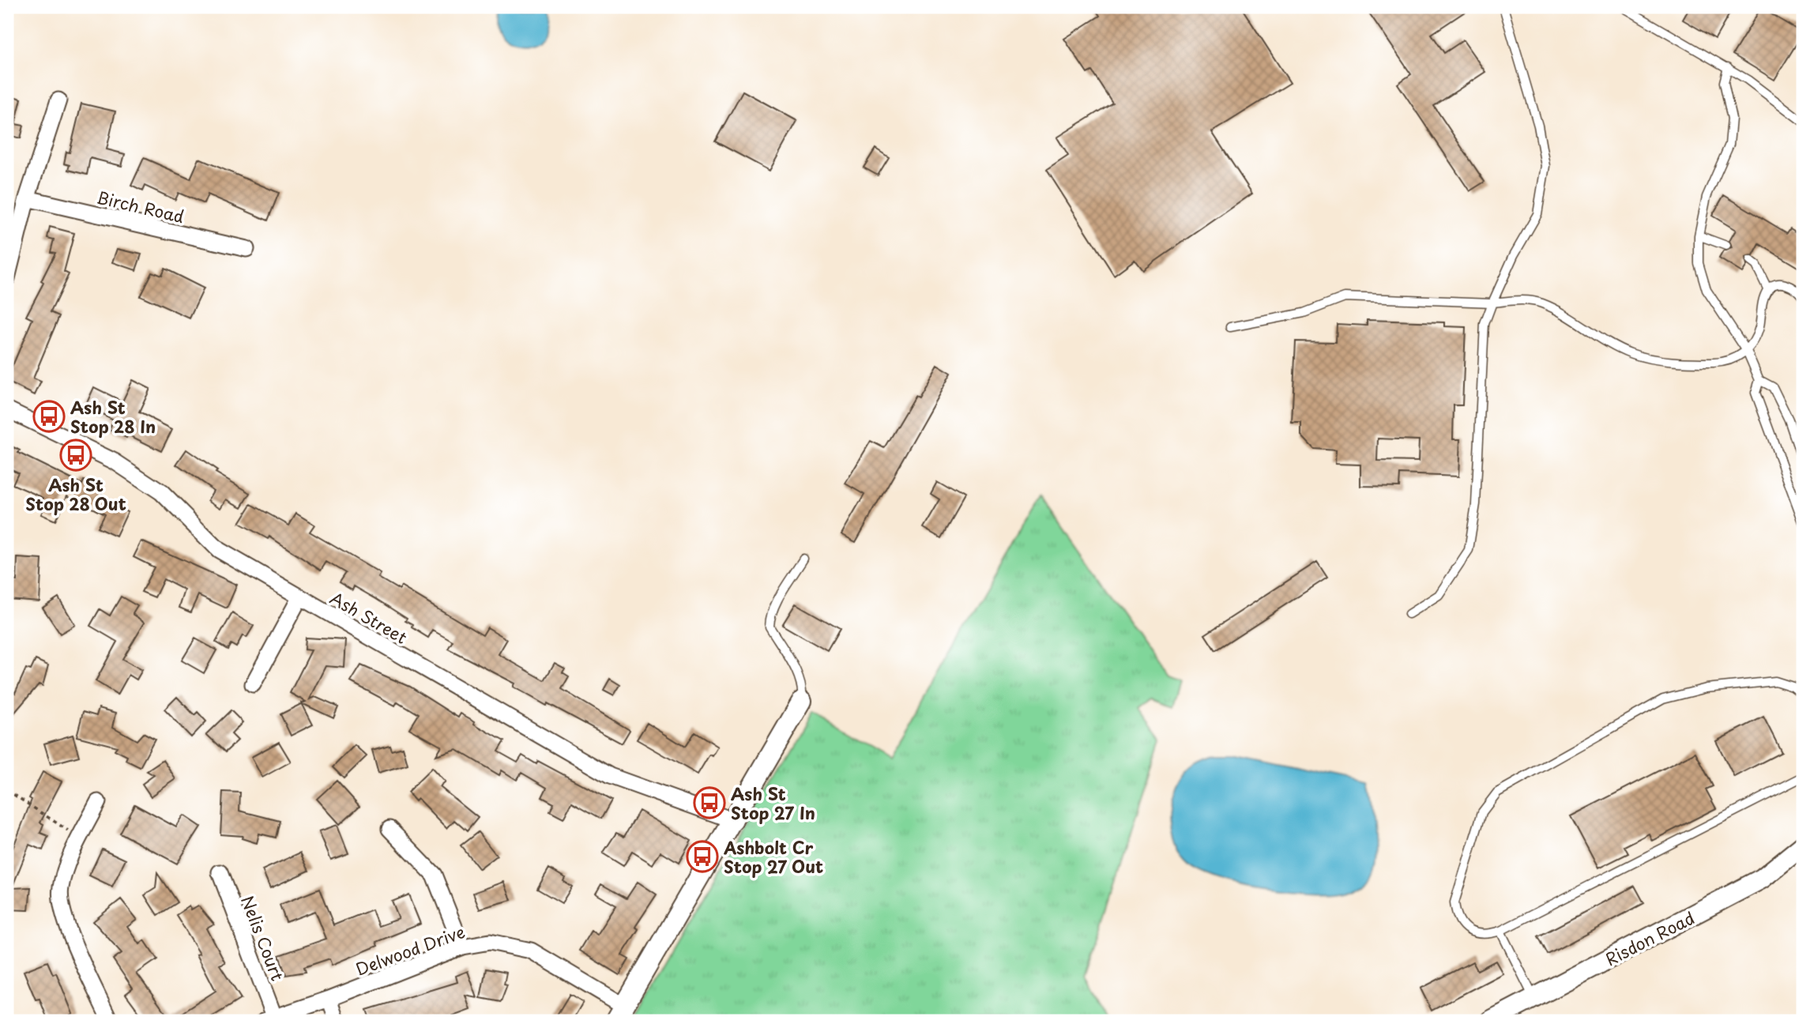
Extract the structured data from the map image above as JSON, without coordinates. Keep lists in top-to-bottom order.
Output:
{
  "streets": {
    "street": [
      "Birch Road",
      "Ash Street",
      "Nelis Court",
      "Risdon Road",
      "Delwood Drive"
    ]
  },
  "crossings": [
    ["Nelis Court", "Delwood Drive"]
  ],
  "places": {
    "bus stop": [
      "Ash St Stop 28 In",
      "Ash St Stop 28 Out",
      "Ash St Stop 27 In",
      "Ashbolt Cr Stop 27 Out"
    ]
  }
}
